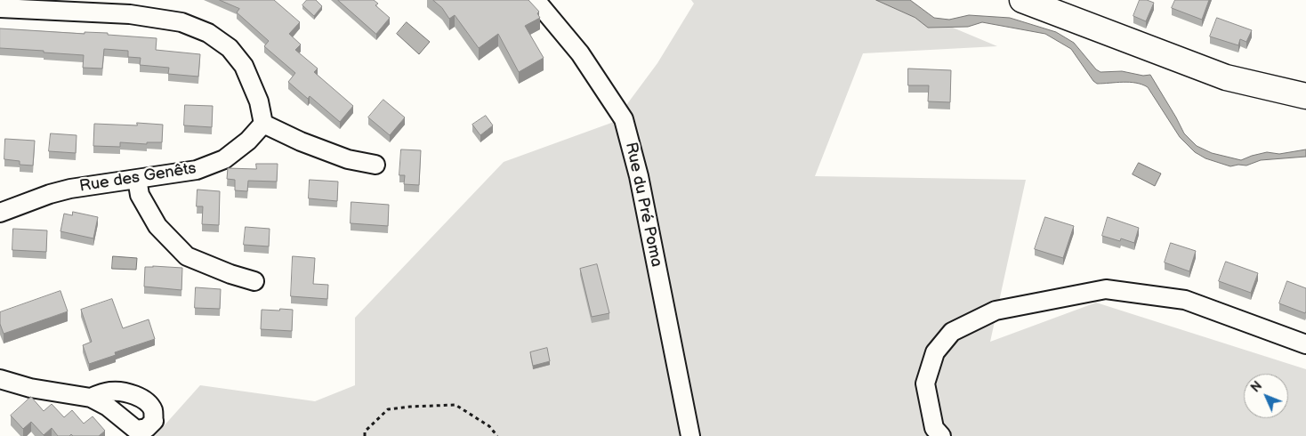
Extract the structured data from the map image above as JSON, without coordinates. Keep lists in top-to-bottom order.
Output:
{
  "streets": {
    "street": ["Rue des Genêts", "Rue du Pré Poma"]
  },
  "north": "top left"
}
